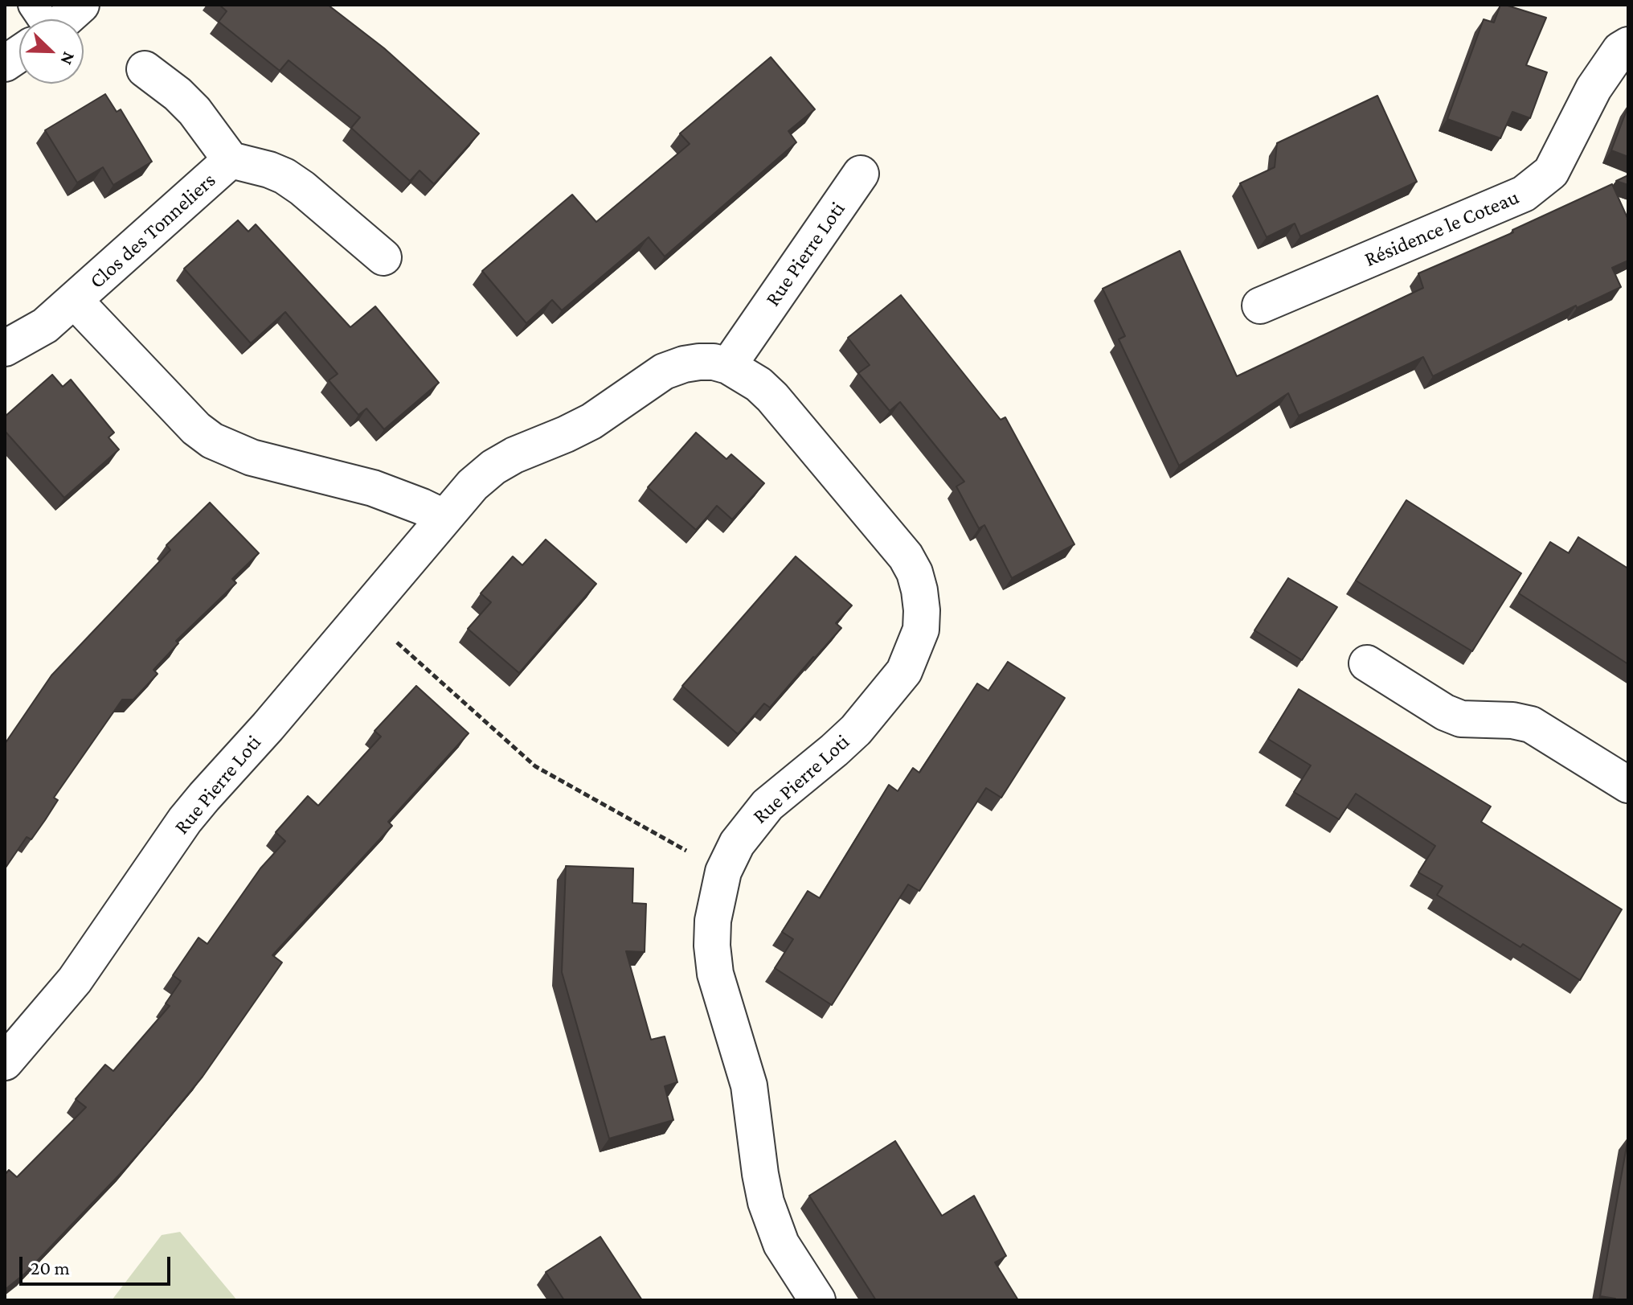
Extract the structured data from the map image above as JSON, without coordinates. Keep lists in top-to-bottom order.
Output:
{
  "streets": {
    "street": ["Résidence le Coteau", "Clos des Tonneliers", "Rue Pierre Loti"]
  },
  "crossings": [
    ["Clos des Tonneliers", "Rue Pierre Loti"]
  ],
  "scale_bar": "20 m",
  "north": "bottom right"
}
